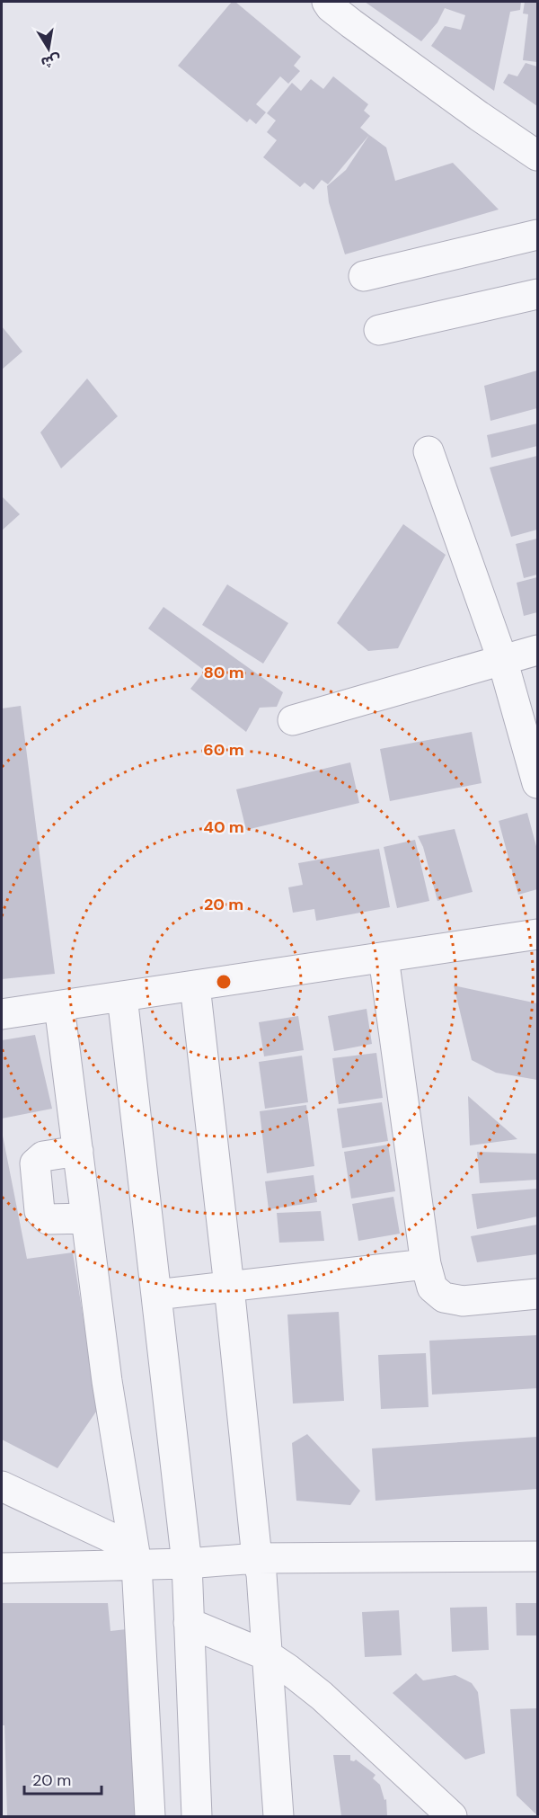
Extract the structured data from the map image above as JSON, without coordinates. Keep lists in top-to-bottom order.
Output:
{
  "scale_bar": "20 m",
  "north": "bottom",
  "rings": [
    "80 m",
    "60 m",
    "40 m",
    "20 m"
  ]
}
